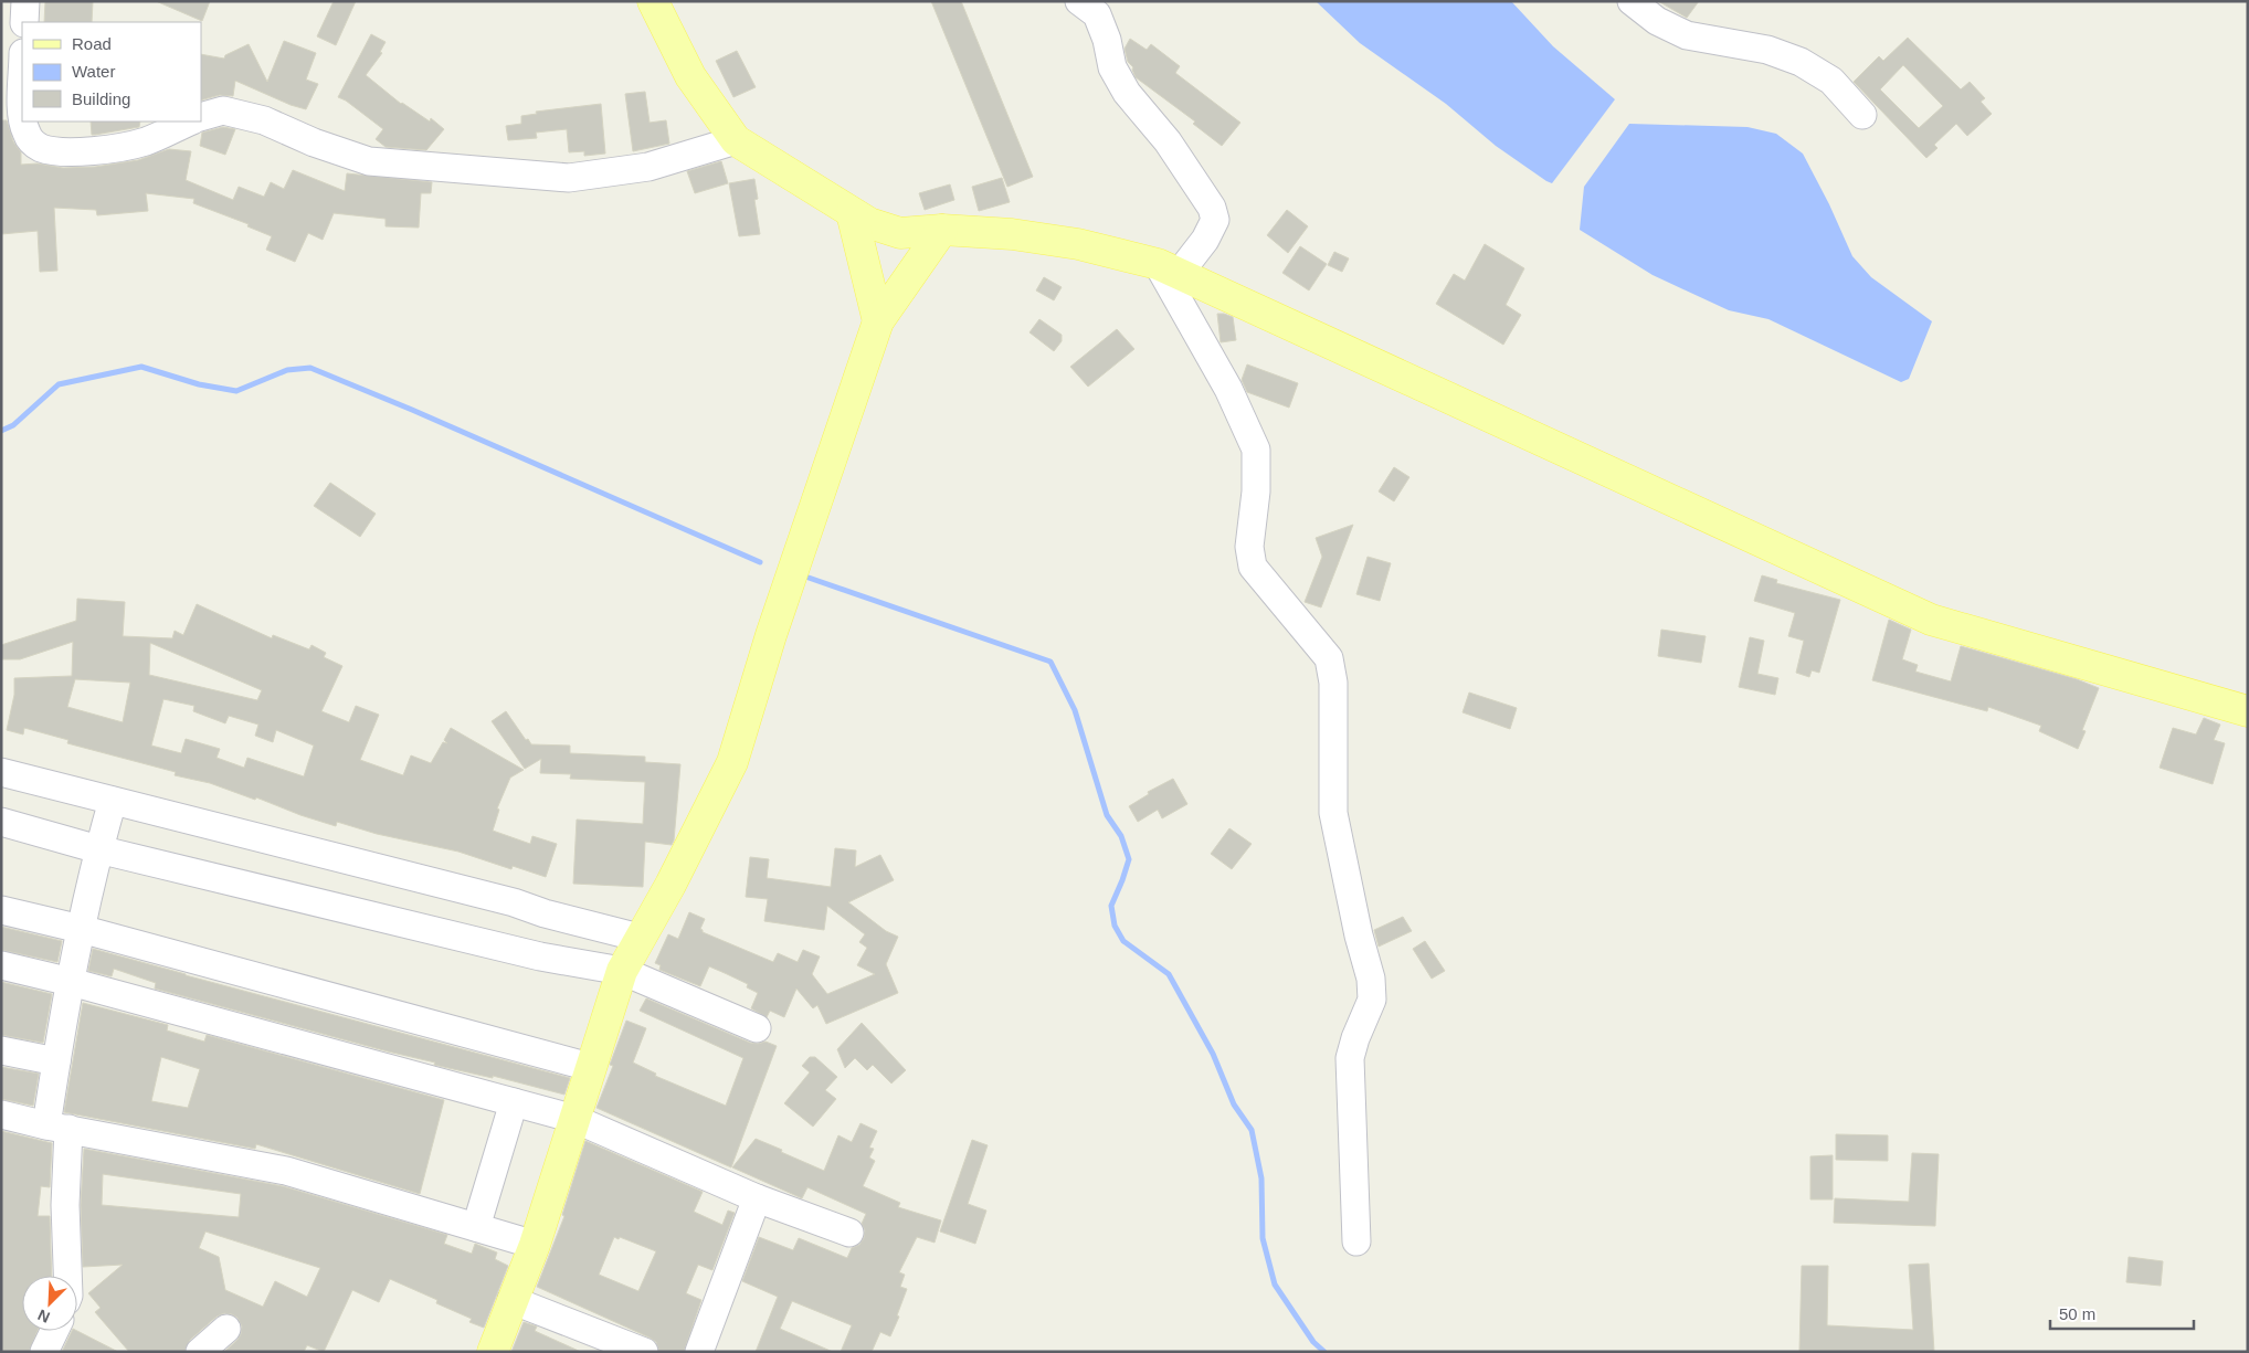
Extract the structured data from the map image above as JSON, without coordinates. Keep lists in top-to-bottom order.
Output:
{
  "legend": ["Road", "Water", "Building"],
  "scale_bar": "50 m",
  "north": "bottom left"
}
